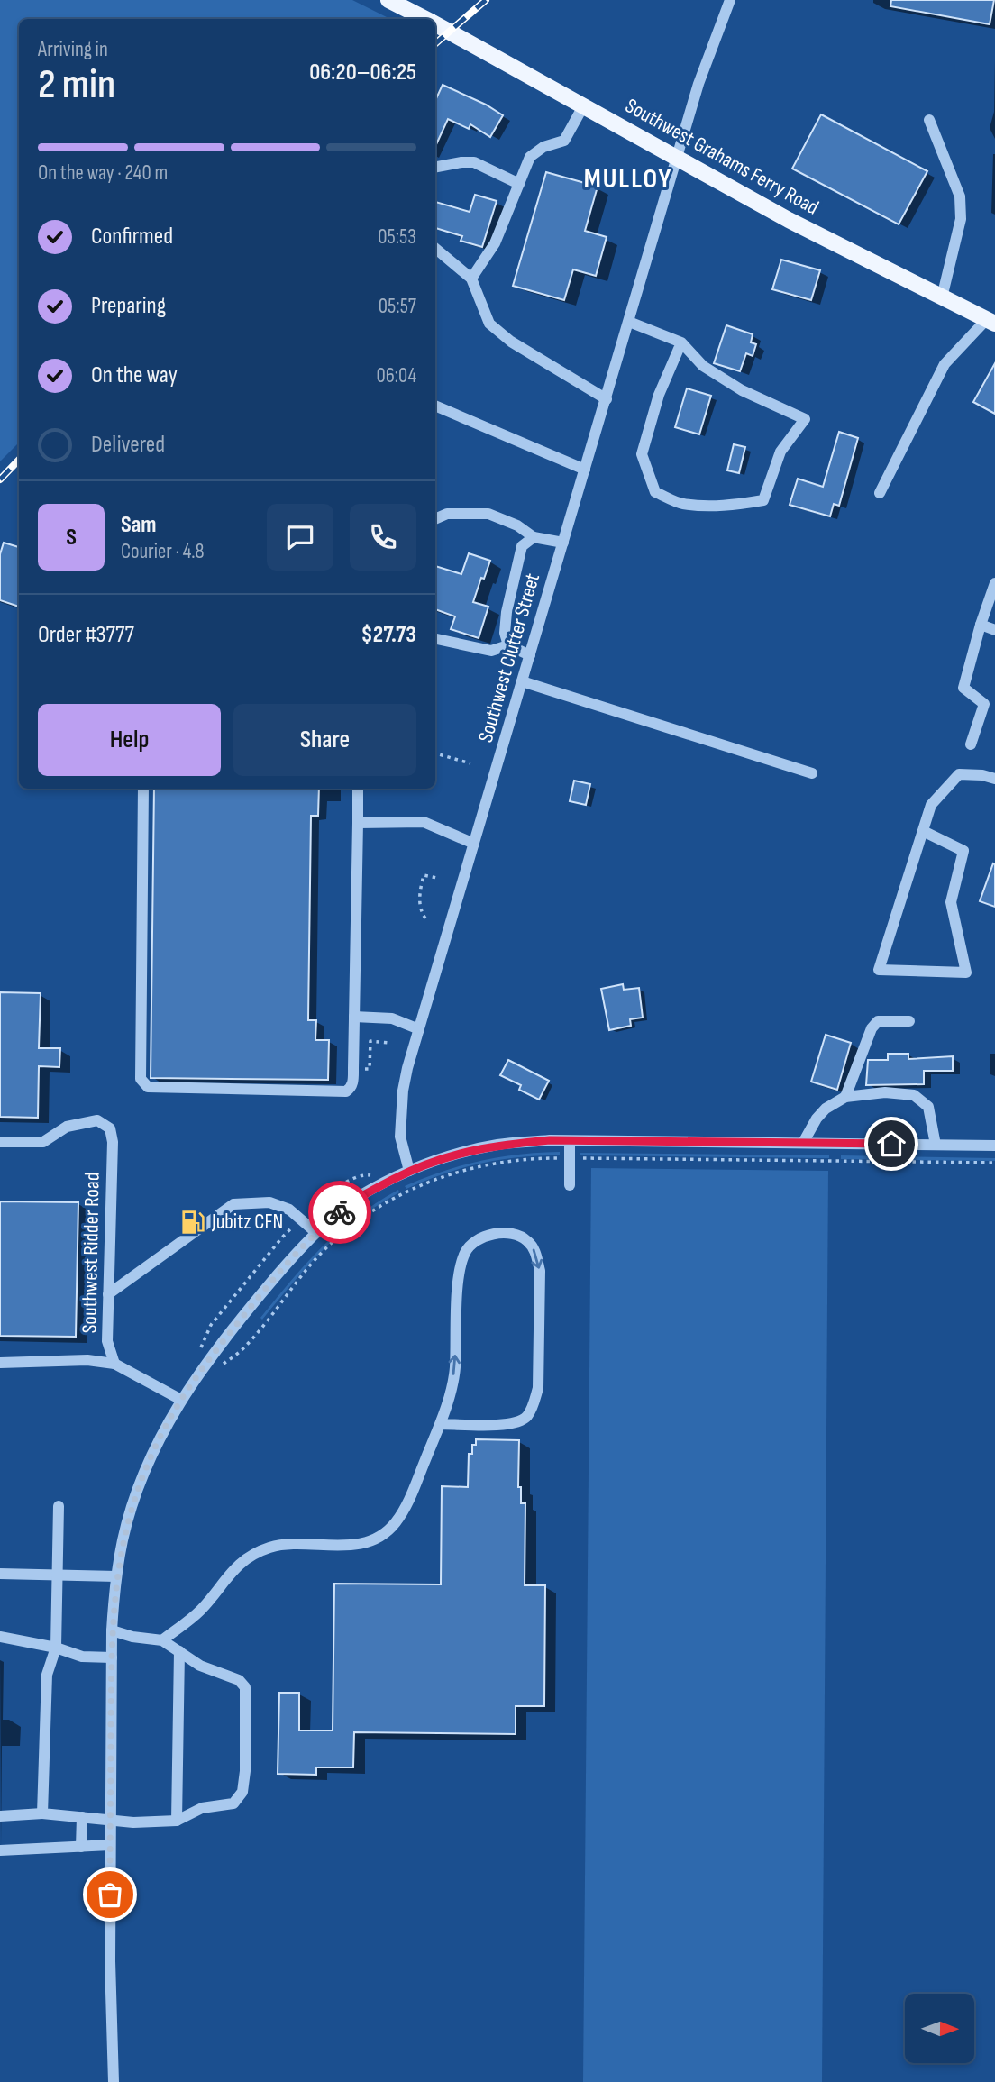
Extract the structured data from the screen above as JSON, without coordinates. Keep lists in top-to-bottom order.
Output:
{
  "streets": {
    "main road": ["Southwest Grahams Ferry Road"],
    "street": ["Southwest Clutter Street", "Southwest Ridder Road"]
  },
  "crossings": [
    ["Southwest Grahams Ferry Road", "Southwest Clutter Street"]
  ],
  "districts": ["MULLOY"],
  "places": {
    "fuel station": ["Jubitz CFN"]
  },
  "north": "right",
  "page": {
    "heading": ["2 min", "Arriving in", "06:20–06:25"],
    "panel": [
      "Sam",
      "Courier · 4.8",
      "Order #3777",
      "$27.73"
    ],
    "bar": "On the way · 240 m",
    "list": [
      ["Confirmed", "05:53"],
      ["Preparing", "05:57"],
      ["On the way", "06:04"],
      "Delivered"
    ],
    "round": "S",
    "buttons": ["Help", "Share"]
  }
}
